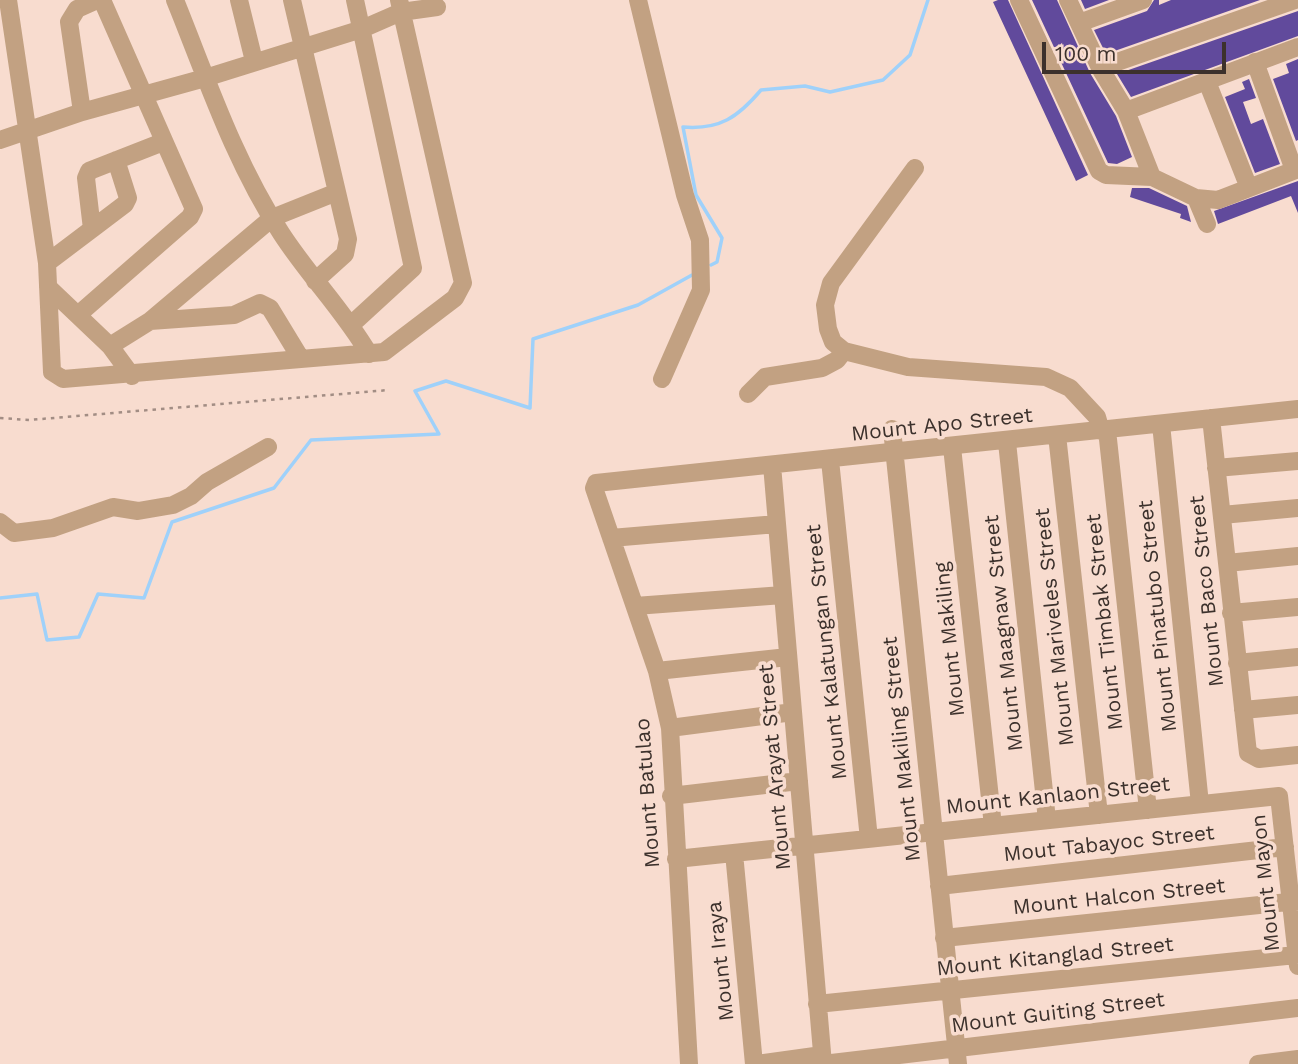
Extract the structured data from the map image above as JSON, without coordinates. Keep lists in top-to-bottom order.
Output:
{
  "streets": {
    "street": [
      "Mount Apo Street",
      "Mount Baco Street",
      "Mount Pinatubo Street",
      "Mount Timbak Street",
      "Mount Mariveles Street",
      "Mount Maagnaw Street",
      "Mount Makiling",
      "Mount Kalatungan Street",
      "Mount Makiling Street",
      "Mount Arayat Street",
      "Mount Batulao",
      "Mount Kanlaon Street",
      "Mout Tabayoc Street",
      "Mount Mayon",
      "Mount Halcon Street",
      "Mount Kitanglad Street",
      "Mount Iraya",
      "Mount Guiting Street"
    ]
  },
  "crossings": [
    ["Mount Apo Street", "Mount Baco Street"],
    ["Mount Apo Street", "Mount Pinatubo Street"],
    ["Mount Apo Street", "Mount Timbak Street"],
    ["Mount Apo Street", "Mount Mariveles Street"],
    ["Mount Apo Street", "Mount Maagnaw Street"],
    ["Mount Apo Street", "Mount Makiling"],
    ["Mount Apo Street", "Mount Kalatungan Street"],
    ["Mount Apo Street", "Mount Makiling Street"],
    ["Mount Apo Street", "Mount Arayat Street"],
    ["Mount Apo Street", "Mount Batulao"],
    ["Mount Pinatubo Street", "Mount Kanlaon Street"],
    ["Mount Timbak Street", "Mount Kanlaon Street"],
    ["Mount Mariveles Street", "Mount Kanlaon Street"],
    ["Mount Maagnaw Street", "Mount Kanlaon Street"],
    ["Mount Makiling", "Mount Kanlaon Street"],
    ["Mount Kalatungan Street", "Mount Kanlaon Street"],
    ["Mount Makiling Street", "Mount Kanlaon Street"],
    ["Mount Makiling Street", "Mout Tabayoc Street"],
    ["Mount Makiling Street", "Mount Halcon Street"],
    ["Mount Makiling Street", "Mount Kitanglad Street"],
    ["Mount Makiling Street", "Mount Guiting Street"],
    ["Mount Arayat Street", "Mount Kanlaon Street"],
    ["Mount Arayat Street", "Mount Kitanglad Street"],
    ["Mount Arayat Street", "Mount Guiting Street"],
    ["Mount Batulao", "Mount Kanlaon Street"],
    ["Mount Kanlaon Street", "Mount Mayon"],
    ["Mount Kanlaon Street", "Mount Iraya"],
    ["Mout Tabayoc Street", "Mount Mayon"],
    ["Mount Mayon", "Mount Halcon Street"],
    ["Mount Mayon", "Mount Kitanglad Street"],
    ["Mount Iraya", "Mount Guiting Street"]
  ],
  "scale_bar": "100 m"
}
